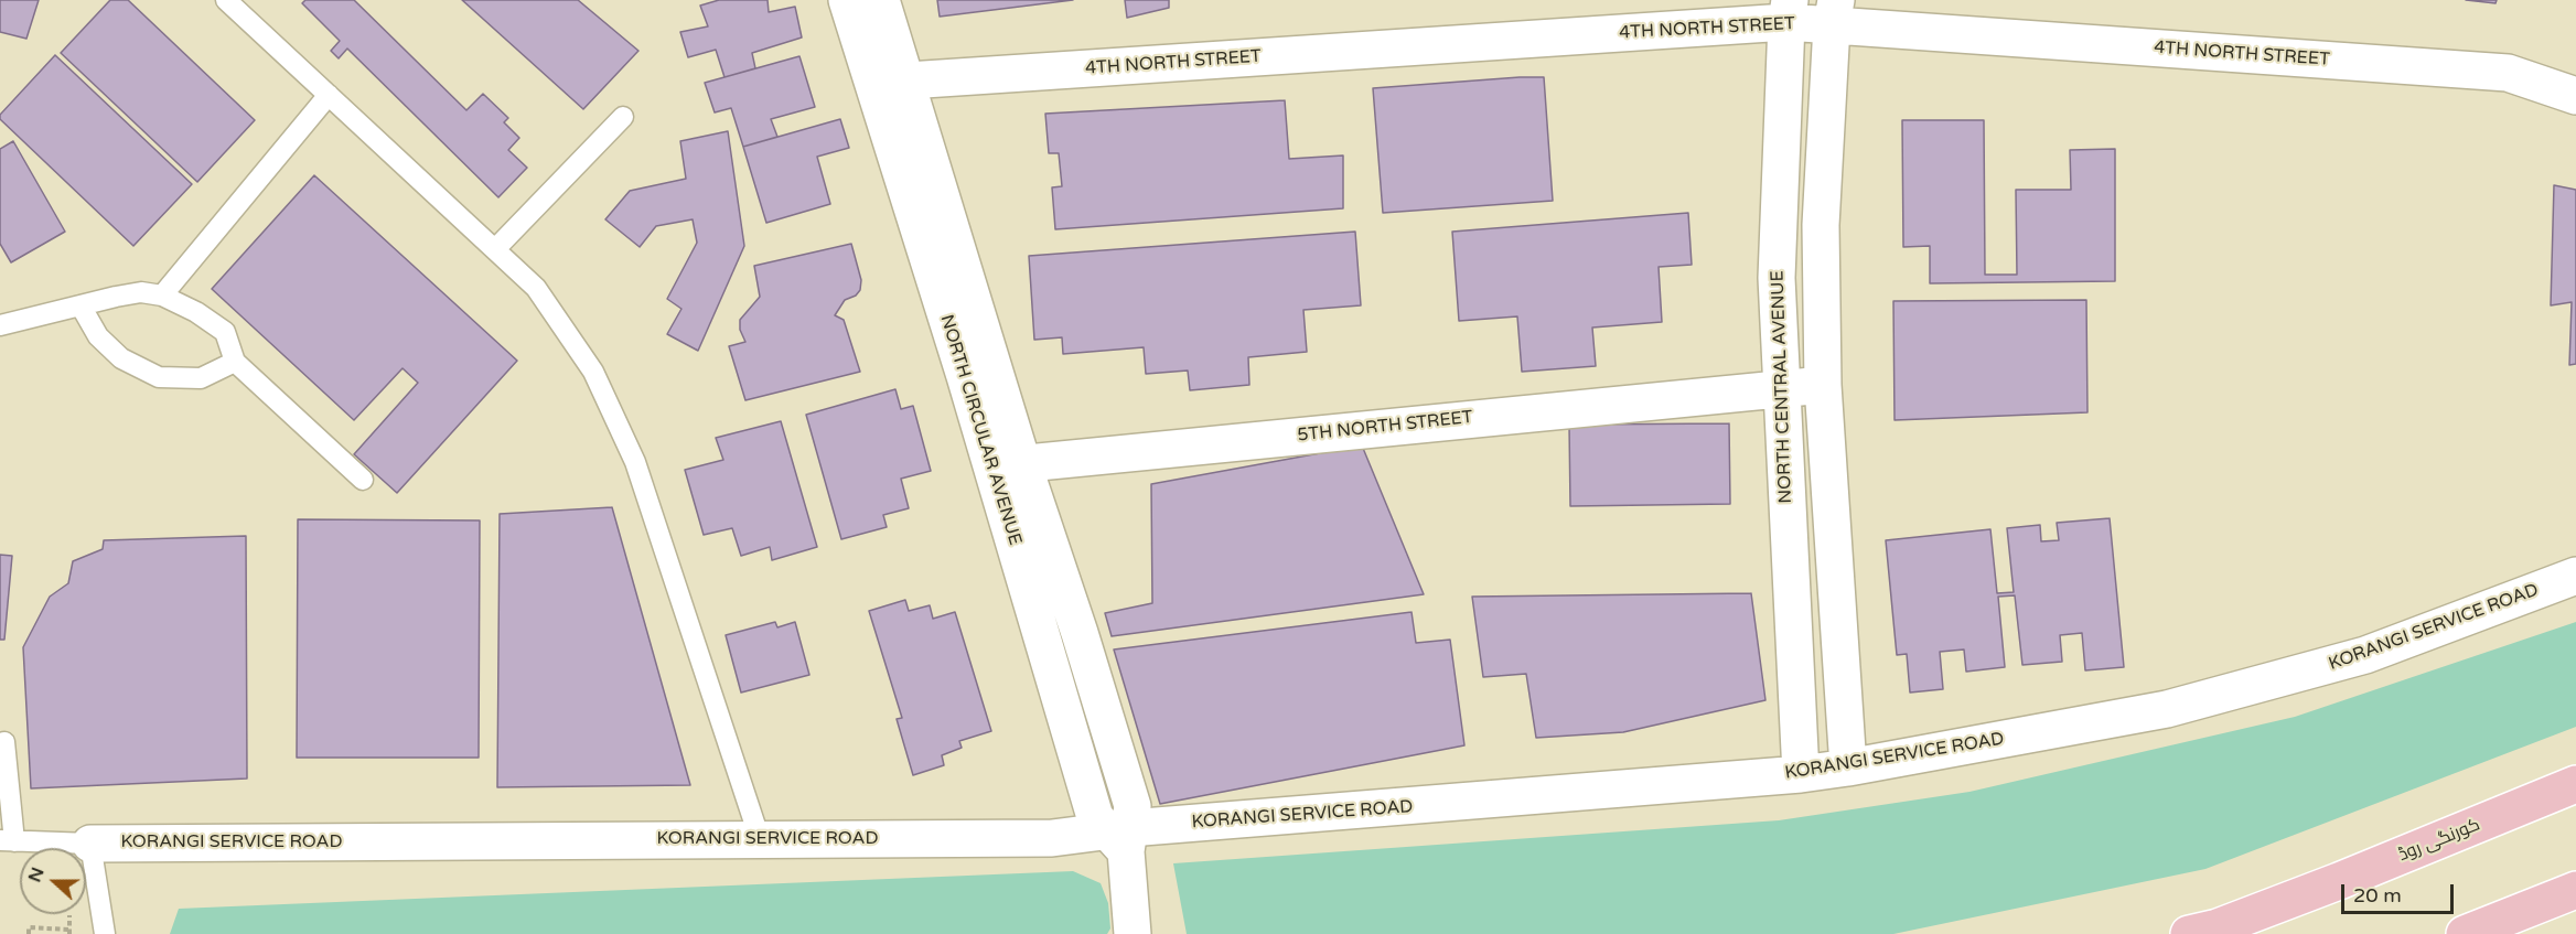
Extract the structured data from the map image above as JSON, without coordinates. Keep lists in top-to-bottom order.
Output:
{
  "streets": {
    "main road": ["کورنگی روڈ"],
    "street": [
      "4TH NORTH STREET",
      "NORTH CENTRAL AVENUE",
      "5TH NORTH STREET",
      "NORTH CIRCULAR AVENUE",
      "KORANGI SERVICE ROAD"
    ]
  },
  "crossings": [
    ["4TH NORTH STREET", "NORTH CENTRAL AVENUE"],
    ["4TH NORTH STREET", "NORTH CIRCULAR AVENUE"],
    ["NORTH CENTRAL AVENUE", "5TH NORTH STREET"],
    ["NORTH CENTRAL AVENUE", "KORANGI SERVICE ROAD"],
    ["5TH NORTH STREET", "NORTH CIRCULAR AVENUE"],
    ["NORTH CIRCULAR AVENUE", "KORANGI SERVICE ROAD"]
  ],
  "scale_bar": "20 m",
  "north": "left"
}
